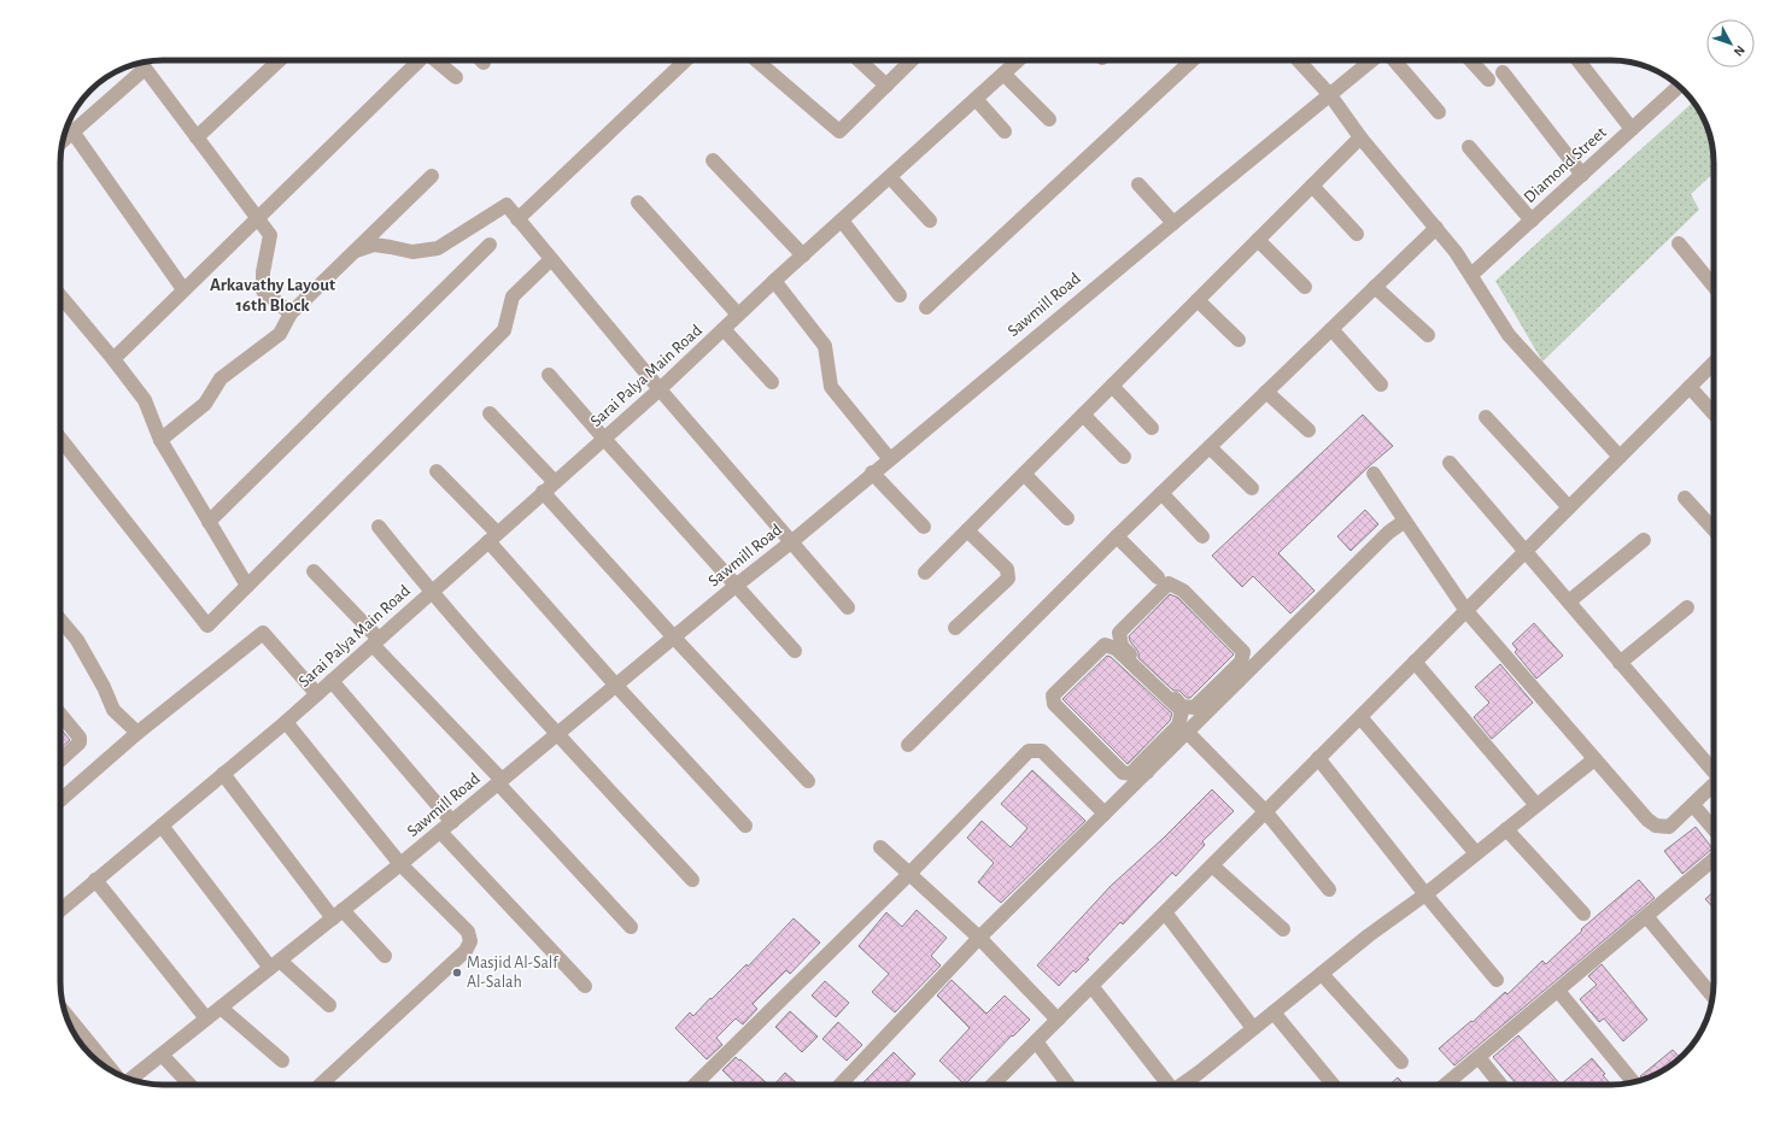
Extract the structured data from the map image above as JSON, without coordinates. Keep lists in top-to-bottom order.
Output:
{
  "streets": {
    "street": ["Diamond Street", "Sawmill Road", "Sarai Palya Main Road"]
  },
  "districts": ["Arkavathy Layout 16th Block"],
  "places": ["Masjid Al-Salf Al-Salah"],
  "north": "bottom right"
}
